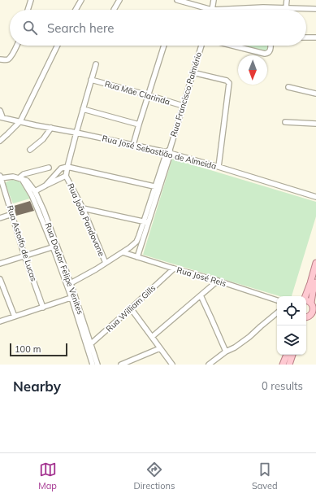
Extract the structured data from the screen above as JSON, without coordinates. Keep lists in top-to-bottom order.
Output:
{
  "streets": {
    "street": [
      "Rua Mãe Clarinda",
      "Rua Francisco Palmério",
      "Rua José Sebastião de Almeida",
      "Rua João Pandovane",
      "Rua Astolfo de Lucas",
      "Rua Doutor Felipe Venites",
      "Rua José Reis",
      "Rua William Gills"
    ]
  },
  "crossings": [
    ["Rua Mãe Clarinda", "Rua Francisco Palmério"],
    ["Rua Francisco Palmério", "Rua José Sebastião de Almeida"],
    ["Rua Francisco Palmério", "Rua José Reis"],
    ["Rua Doutor Felipe Venites", "Rua William Gills"],
    ["Rua José Reis", "Rua William Gills"]
  ],
  "scale_bar": "100 m",
  "north": "bottom",
  "page": {
    "search": "Search here",
    "scale": "100 m",
    "heading": ["Nearby", "0 results"],
    "nav": ["Map", "Directions", "Saved"]
  }
}
